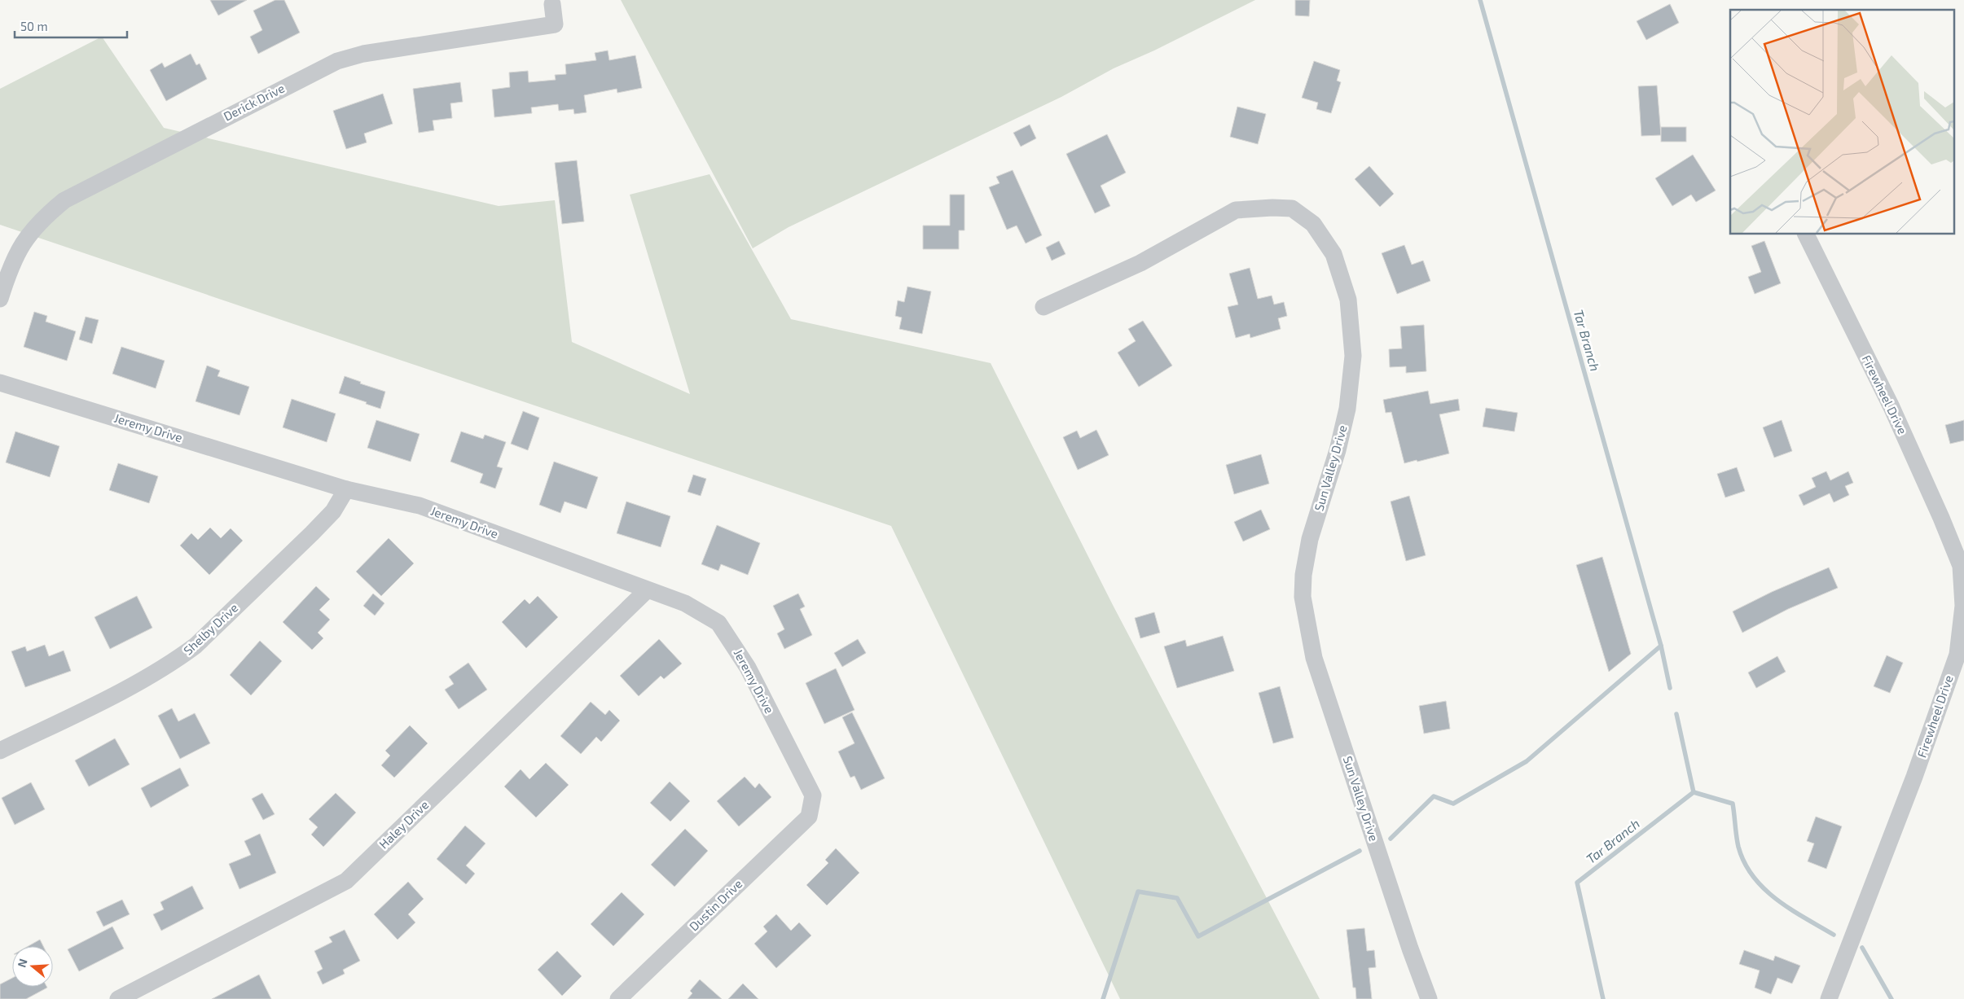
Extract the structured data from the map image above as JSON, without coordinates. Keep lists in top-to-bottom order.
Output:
{
  "streets": {
    "street": [
      "Derick Drive",
      "Firewheel Drive",
      "Jeremy Drive",
      "Sun Valley Drive",
      "Shelby Drive",
      "Haley Drive",
      "Dustin Drive"
    ]
  },
  "crossings": [
    ["Jeremy Drive", "Shelby Drive"],
    ["Jeremy Drive", "Haley Drive"],
    ["Jeremy Drive", "Dustin Drive"]
  ],
  "water": ["Tar Branch"],
  "scale_bar": "50 m",
  "north": "left"
}
